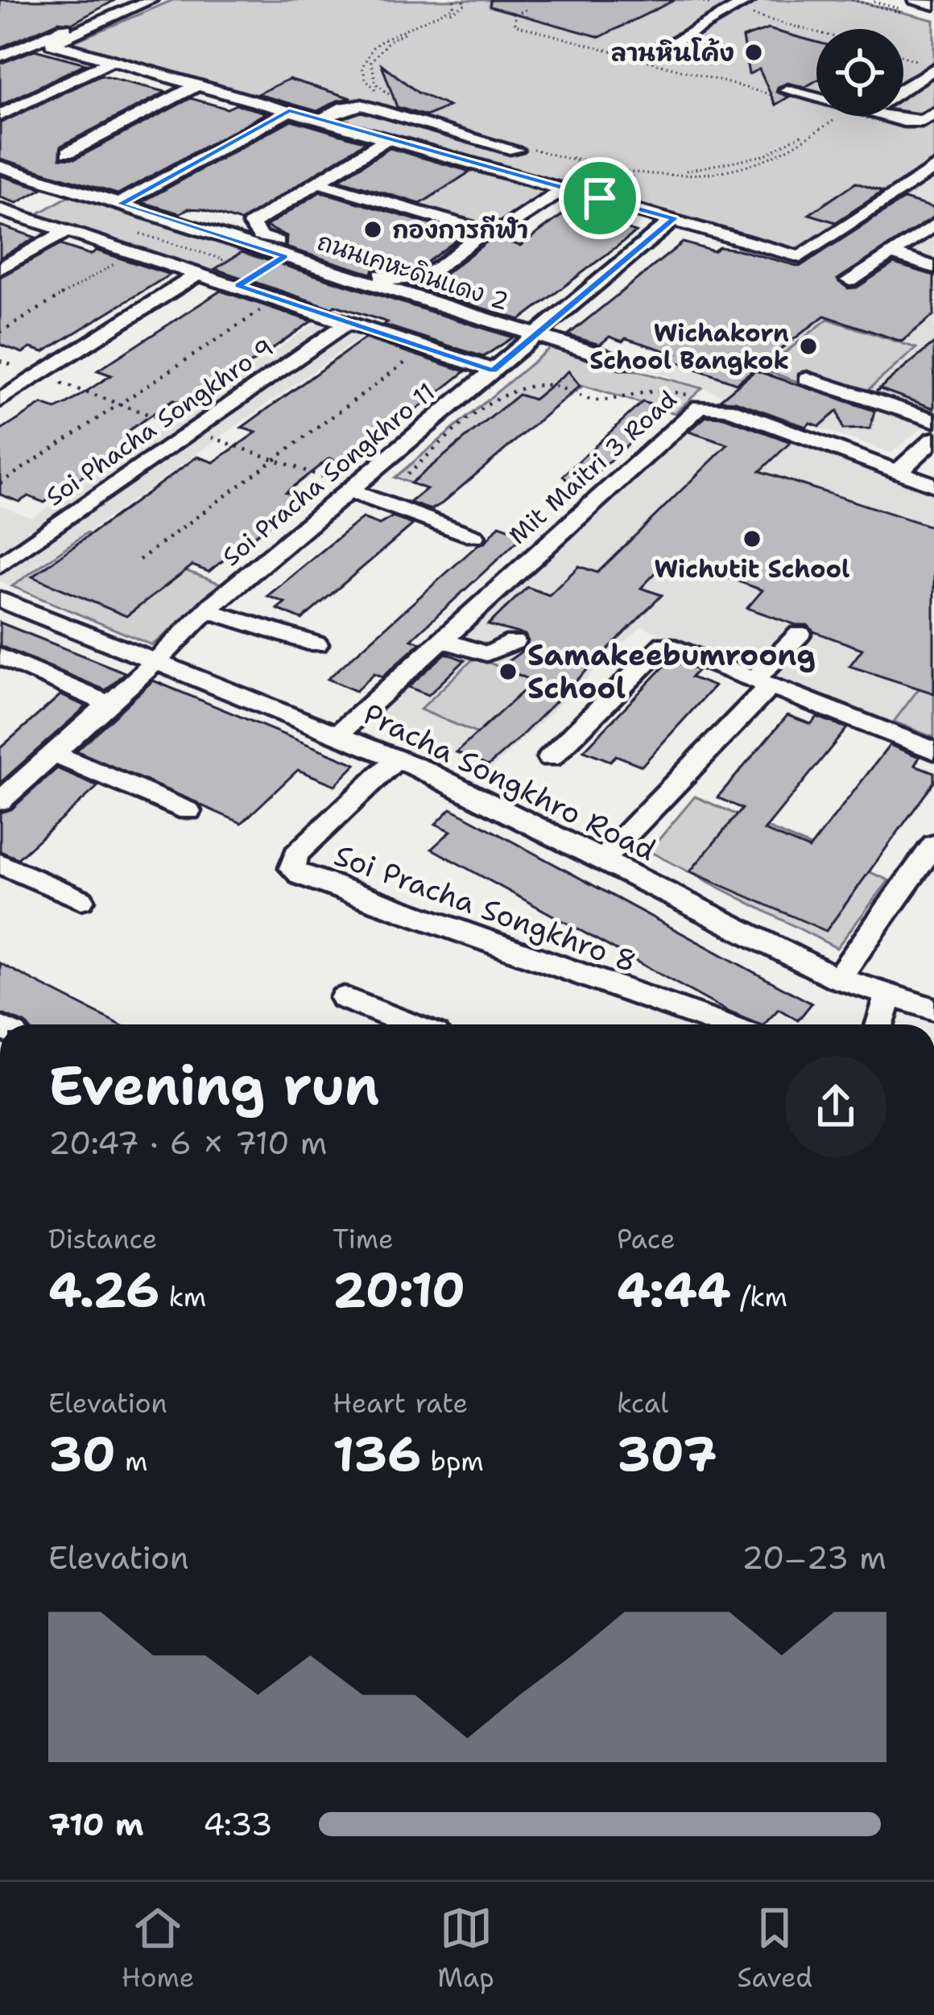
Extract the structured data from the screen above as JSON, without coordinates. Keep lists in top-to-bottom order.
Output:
{
  "streets": {
    "street": [
      "ถนนเคหะดินแดง 2",
      "Soi Phacha Songkhro 9",
      "Mit Maitri 3 Road",
      "Soi Pracha Songkhro 11",
      "Pracha Songkhro Road",
      "Soi Pracha Songkhro 8"
    ]
  },
  "crossings": [
    ["ถนนเคหะดินแดง 2", "Soi Phacha Songkhro 9"],
    ["ถนนเคหะดินแดง 2", "Soi Pracha Songkhro 11"],
    ["Mit Maitri 3 Road", "Pracha Songkhro Road"],
    ["Soi Pracha Songkhro 11", "Pracha Songkhro Road"],
    ["Pracha Songkhro Road", "Soi Pracha Songkhro 8"]
  ],
  "places": [
    "ลานหินโค้ง",
    "กองการกีฬา",
    "Wichakorn School Bangkok",
    "Wichutit School",
    "Samakeebumroong School"
  ],
  "page": {
    "heading": ["Evening run", "20:47 · 6 × 710 m"],
    "stats": [
      ["Distance", "4.26 km"],
      ["Time", "20:10"],
      ["Pace", "4:44 /km"],
      ["Elevation", "30 m"],
      ["Heart rate", "136 bpm"],
      ["kcal", "307"]
    ],
    "chart": ["Elevation", "20–23 m"],
    "list": [
      {
        "name": "710 m",
        "note": "4:33"
      }
    ],
    "tabs": ["Home", "Map", "Saved"]
  }
}
